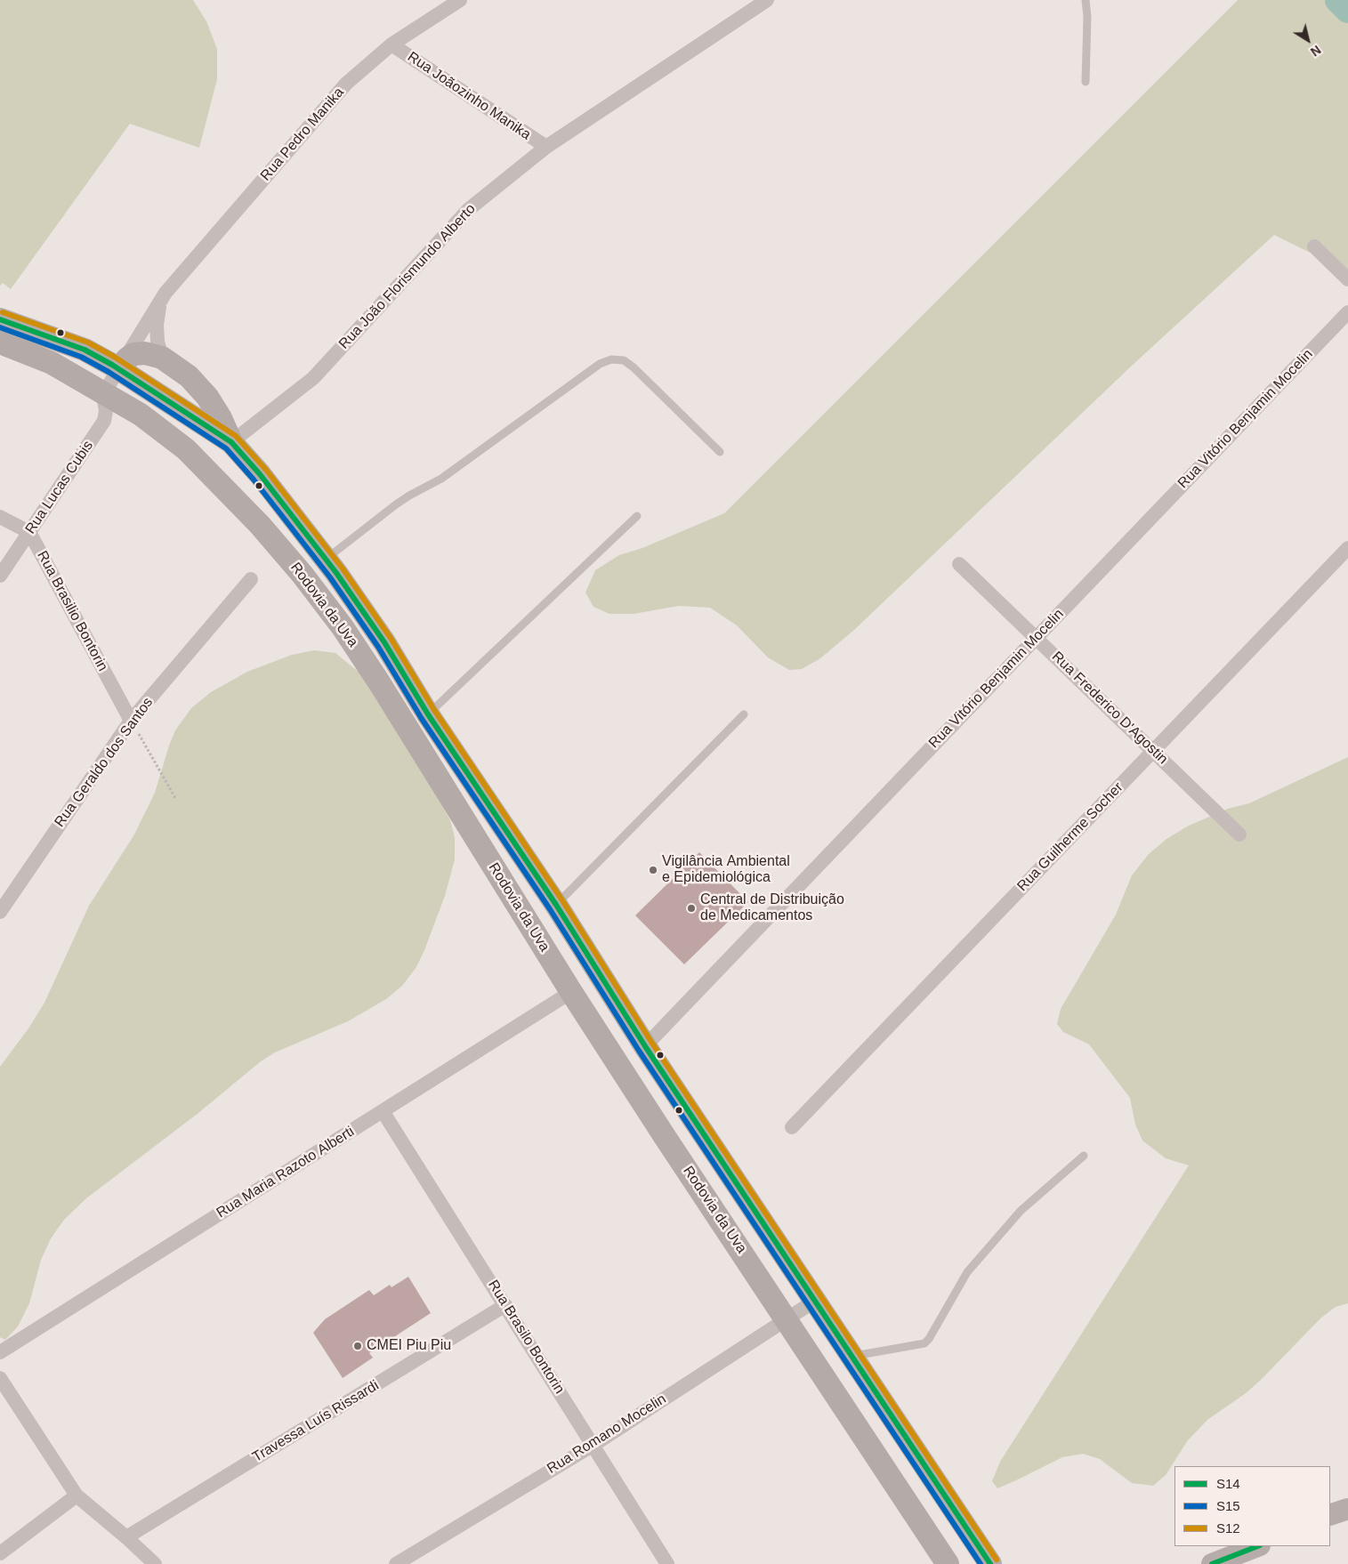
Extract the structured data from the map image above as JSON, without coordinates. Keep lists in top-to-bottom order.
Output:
{
  "streets": {
    "main road": ["Rodovia da Uva"],
    "street": [
      "Rua Joãozinho Manika",
      "Rua Pedro Manika",
      "Rua João Florismundo Alberto",
      "Rua Vitório Benjamin Mocelin",
      "Rua Lucas Cubis",
      "Rua Brasilio Bontorin",
      "Rua Frederico D'Agostin",
      "Rua Geraldo dos Santos",
      "Rua Guilherme Socher",
      "Rua Maria Razoto Alberti",
      "Rua Brasilo Bontorin",
      "Travessa Luís Rissardi",
      "Rua Romano Mocelin"
    ]
  },
  "crossings": [
    ["Rua Joãozinho Manika", "Rua Pedro Manika"],
    ["Rua Joãozinho Manika", "Rua João Florismundo Alberto"],
    ["Rua Pedro Manika", "Rua Lucas Cubis"],
    ["Rua Pedro Manika", "Rodovia da Uva"],
    ["Rua João Florismundo Alberto", "Rodovia da Uva"],
    ["Rua Vitório Benjamin Mocelin", "Rodovia da Uva"],
    ["Rua Vitório Benjamin Mocelin", "Rua Frederico D'Agostin"],
    ["Rua Lucas Cubis", "Rodovia da Uva"],
    ["Rua Lucas Cubis", "Rua Brasilio Bontorin"],
    ["Rodovia da Uva", "Rua Maria Razoto Alberti"],
    ["Rodovia da Uva", "Rua Romano Mocelin"],
    ["Rua Brasilio Bontorin", "Rua Geraldo dos Santos"],
    ["Rua Frederico D'Agostin", "Rua Guilherme Socher"],
    ["Rua Maria Razoto Alberti", "Rua Brasilo Bontorin"],
    ["Rua Brasilo Bontorin", "Travessa Luís Rissardi"],
    ["Rua Brasilo Bontorin", "Rua Romano Mocelin"]
  ],
  "places": ["Vigilância Ambiental e Epidemiológica", "Central de Distribuição de Medicamentos", "CMEI Piu Piu"],
  "lines": ["transit line S12", "transit line S14", "transit line S15"],
  "legend": ["S14", "S15", "S12"],
  "north": "bottom right"
}
